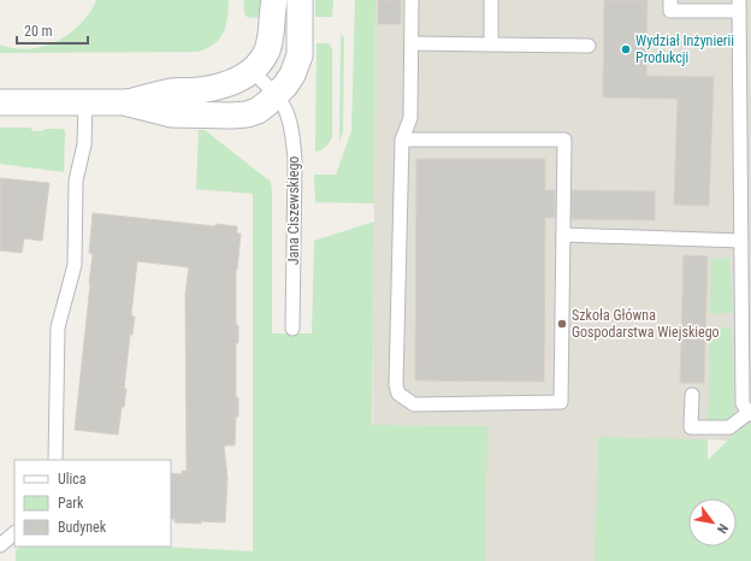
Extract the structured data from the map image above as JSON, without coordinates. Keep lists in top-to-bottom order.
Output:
{
  "streets": {
    "lane": ["Jana Ciszewskiego"]
  },
  "places": ["Wydział Inżynierii Produkcji", "Szkoła Główna Gospodarstwa Wiejskiego"],
  "legend": ["Ulica", "Park", "Budynek"],
  "scale_bar": "20 m",
  "north": "bottom right"
}
